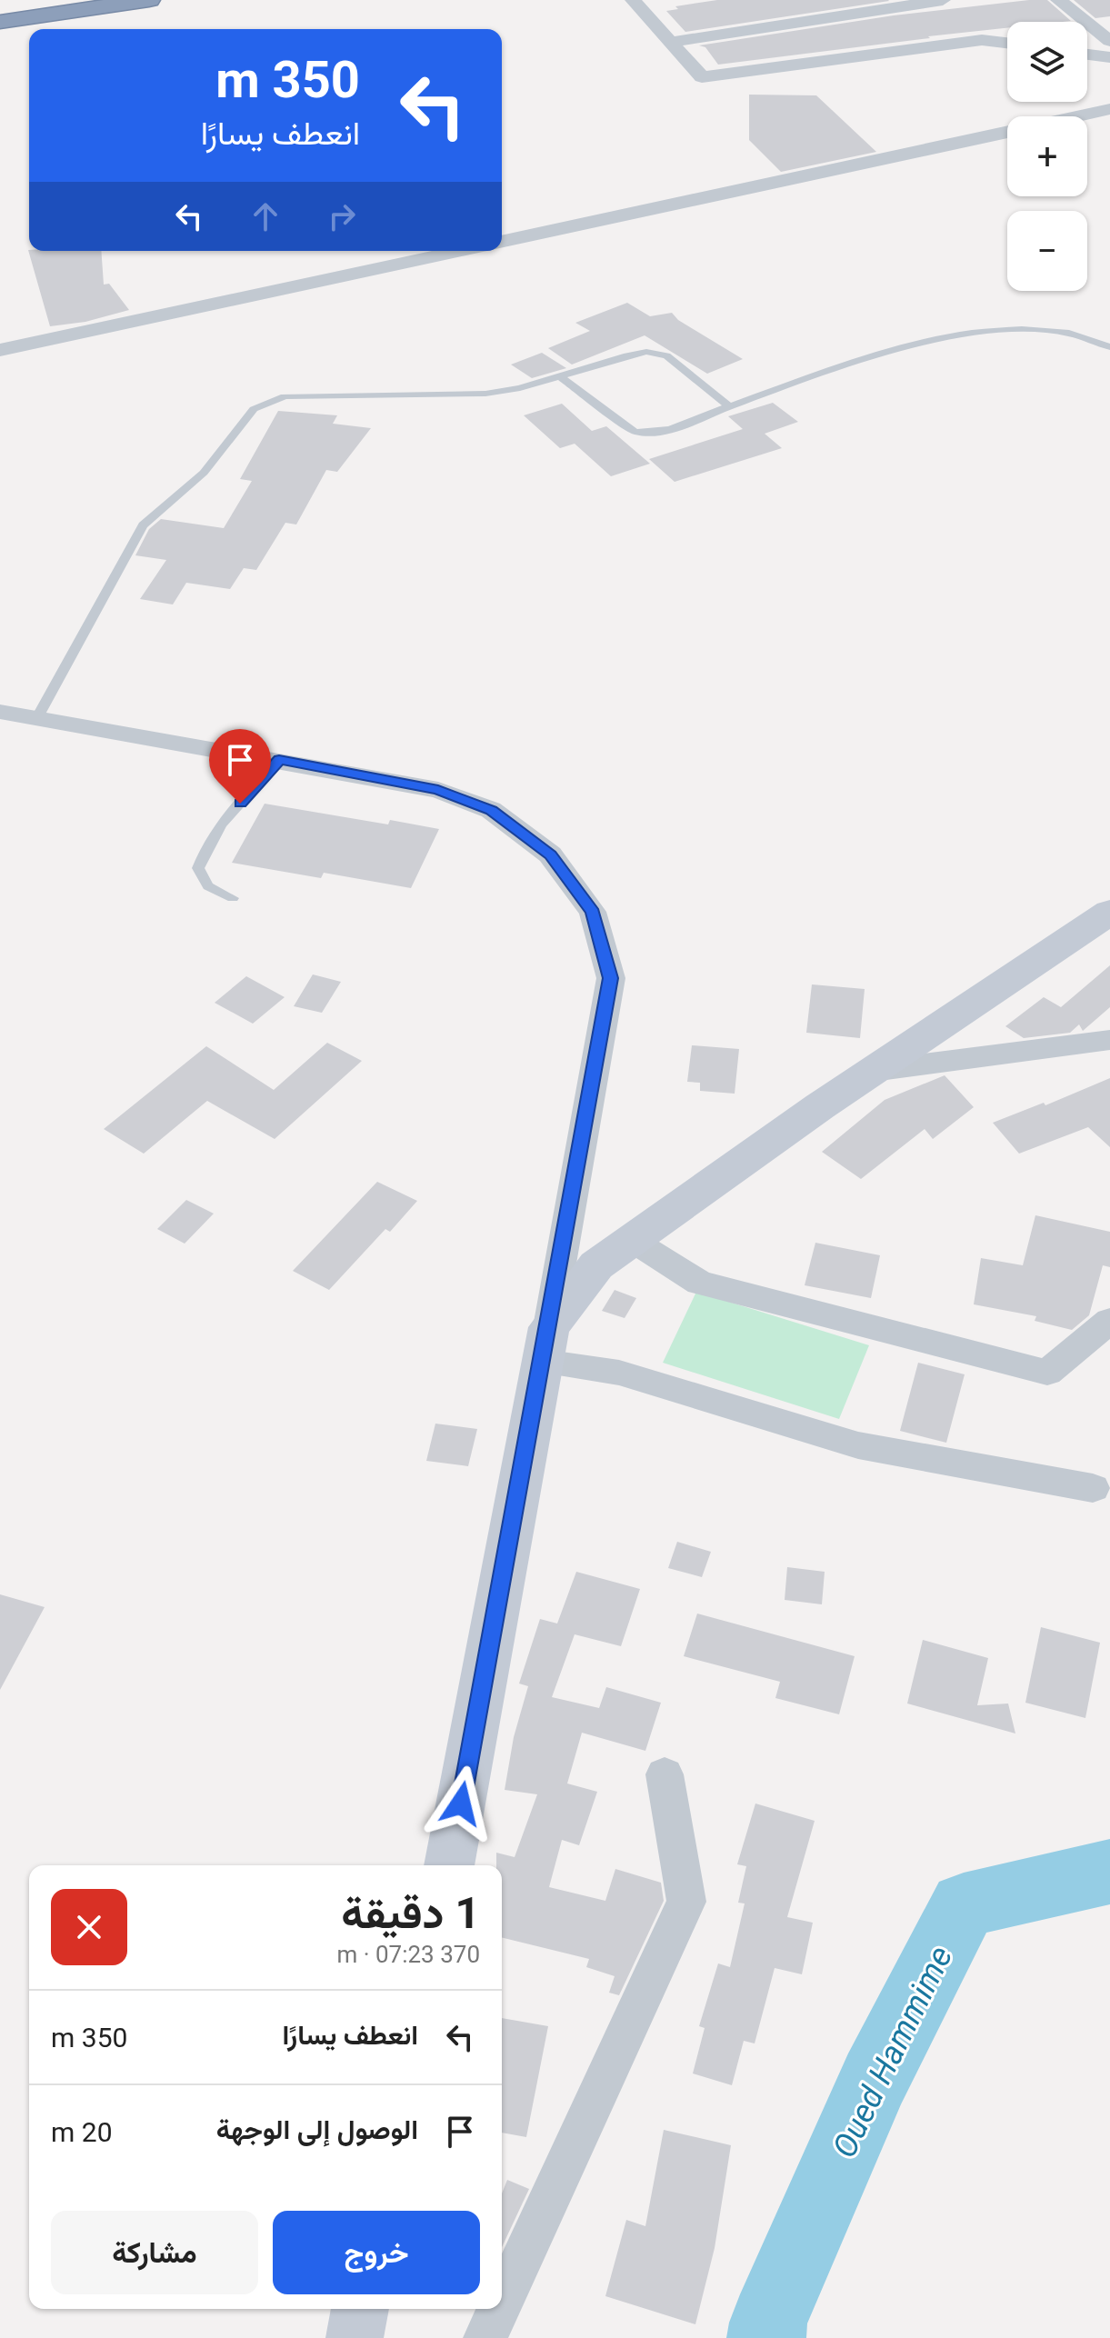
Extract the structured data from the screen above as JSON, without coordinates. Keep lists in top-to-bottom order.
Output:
{
  "water": ["Oued Hammime"],
  "page": {
    "map_buttons": ["+", "−"],
    "turn": ["350 m", "انعطف يسارًا"],
    "heading": ["1 دقيقة", "370 m · 07:23"],
    "list": [
      {
        "name": "انعطف يسارًا",
        "value": "350 m"
      },
      {
        "name": "الوصول إلى الوجهة",
        "value": "20 m"
      }
    ],
    "buttons": ["خروج", "مشاركة"]
  }
}
